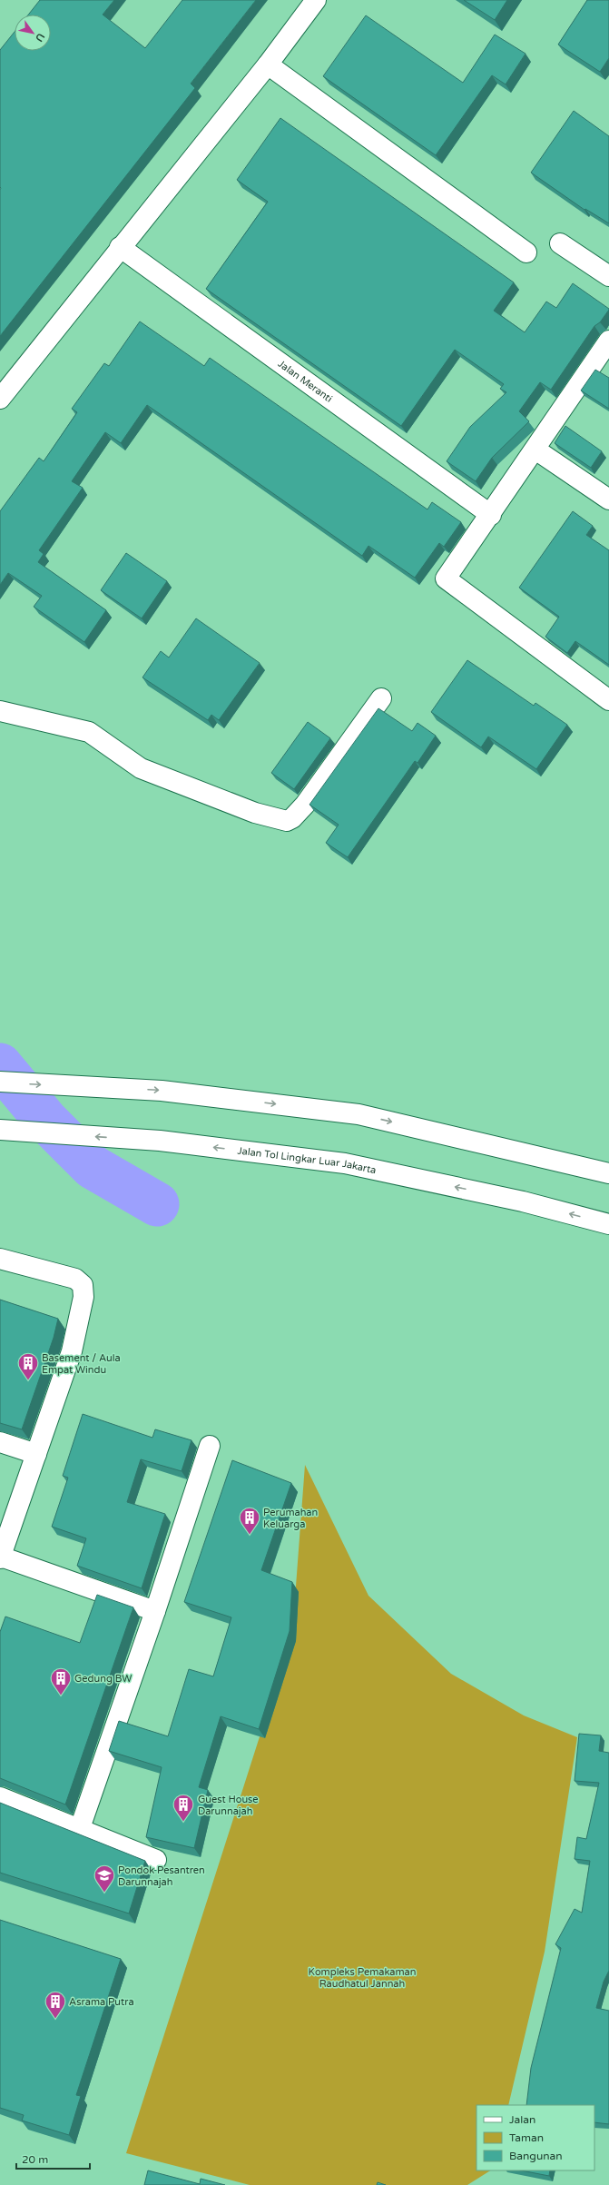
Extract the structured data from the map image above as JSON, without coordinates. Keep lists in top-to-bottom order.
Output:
{
  "streets": {
    "main road": ["Jalan Meranti", "Jalan Tol Lingkar Luar Jakarta"]
  },
  "parks": ["Kompleks Pemakaman Raudhatul Jannah"],
  "places": {
    "building": [
      "Basement / Aula Empat Windu",
      "Perumahan Keluarga",
      "Gedung BW",
      "Guest House Darunnajah",
      "Asrama Putra"
    ],
    "school or university": ["Pondok Pesantren Darunnajah"]
  },
  "legend": ["Jalan", "Taman", "Bangunan"],
  "scale_bar": "20 m",
  "north": "bottom right"
}
